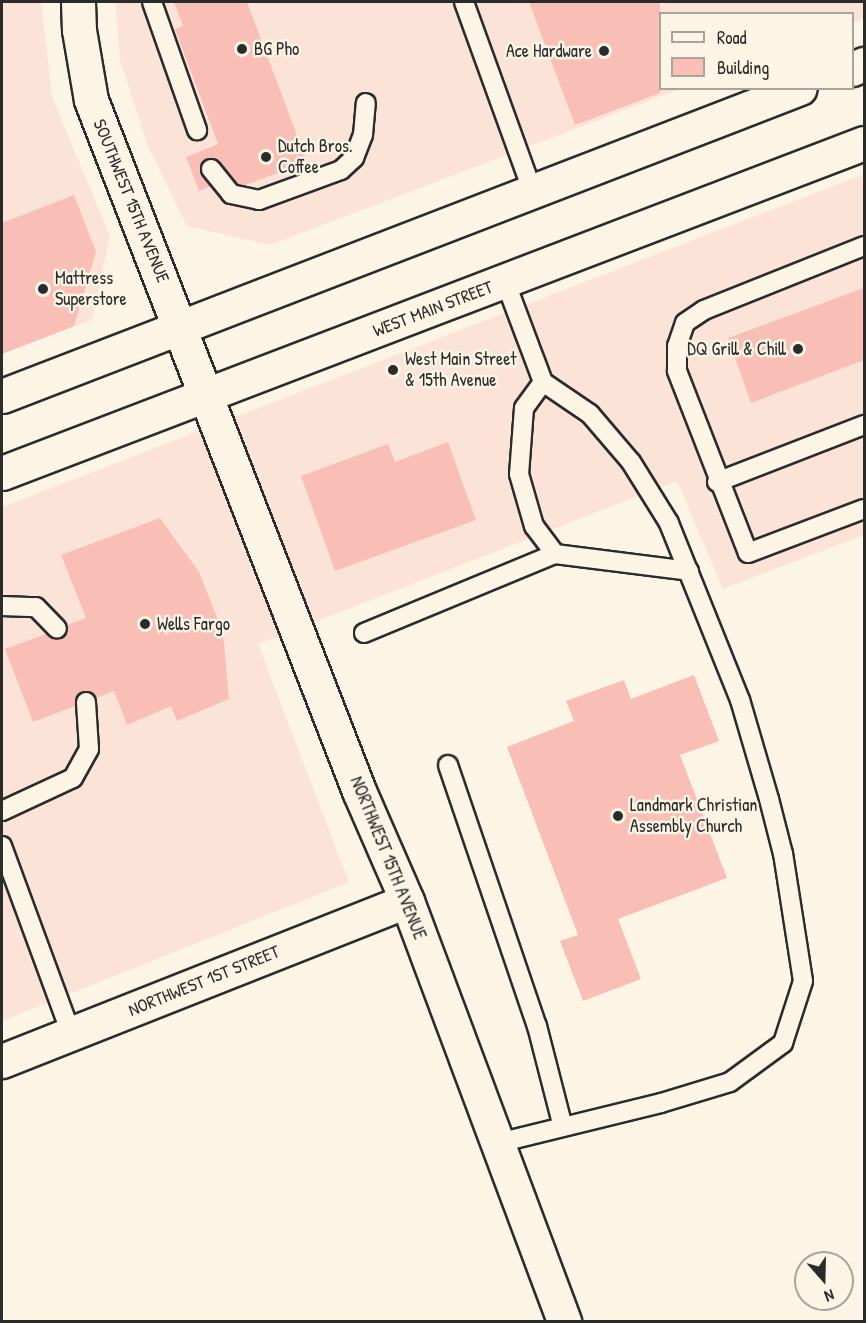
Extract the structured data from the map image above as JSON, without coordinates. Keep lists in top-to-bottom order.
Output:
{
  "streets": {
    "main road": [
      "SOUTHWEST 15TH AVENUE",
      "WEST MAIN STREET",
      "NORTHWEST 15TH AVENUE",
      "NORTHWEST 1ST STREET"
    ]
  },
  "crossings": [
    ["SOUTHWEST 15TH AVENUE", "WEST MAIN STREET"],
    ["SOUTHWEST 15TH AVENUE", "NORTHWEST 15TH AVENUE"],
    ["WEST MAIN STREET", "NORTHWEST 15TH AVENUE"],
    ["NORTHWEST 15TH AVENUE", "NORTHWEST 1ST STREET"]
  ],
  "places": [
    "BG Pho",
    "Ace Hardware",
    "Dutch Bros. Coffee",
    "Mattress Superstore",
    "DQ Grill & Chill",
    "West Main Street & 15th Avenue",
    "Wells Fargo",
    "Landmark Christian Assembly Church"
  ],
  "legend": ["Road", "Building"],
  "north": "bottom"
}
